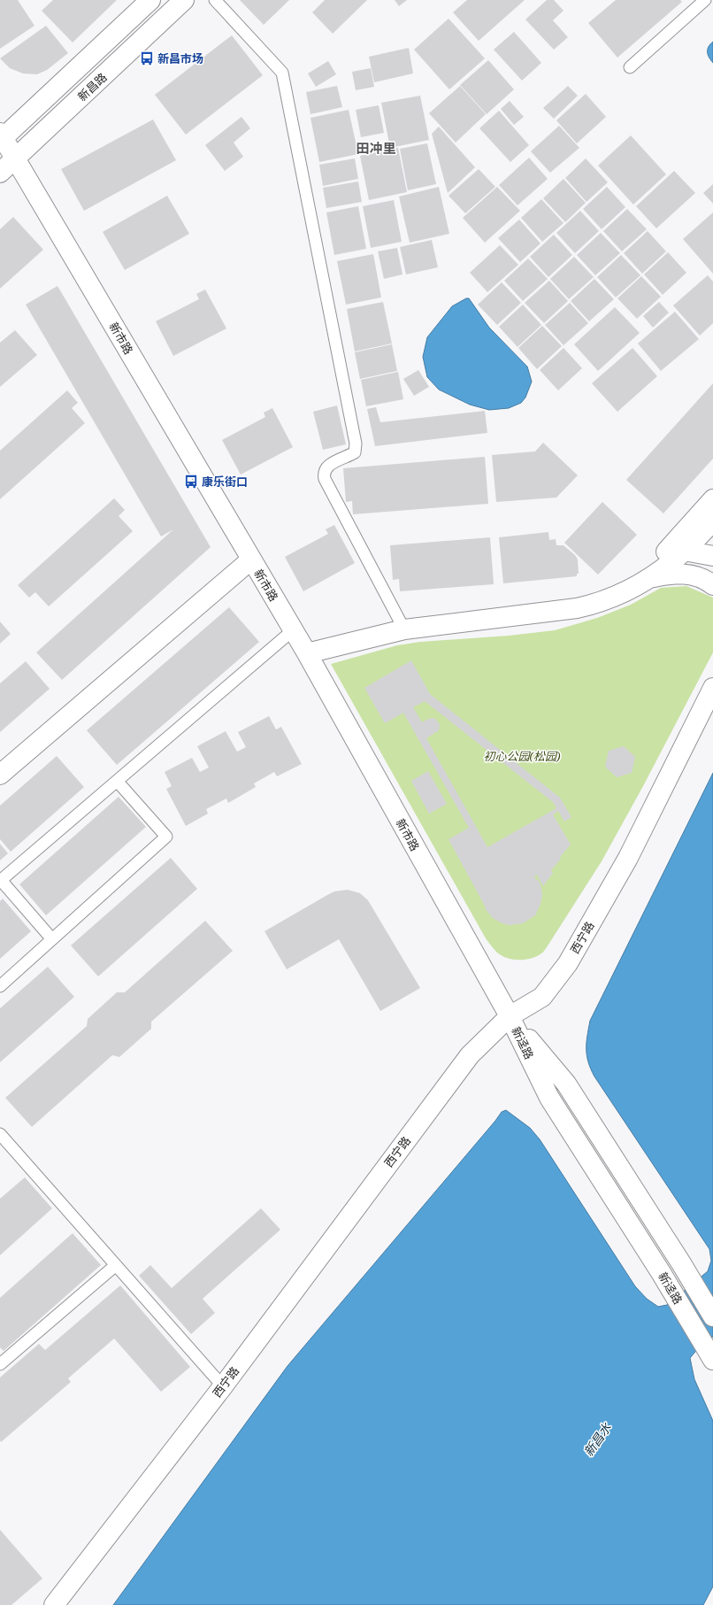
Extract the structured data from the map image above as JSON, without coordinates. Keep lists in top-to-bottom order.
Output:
{
  "streets": {
    "street": [
      "新昌路",
      "新市路",
      "西宁路",
      "新迳路"
    ]
  },
  "crossings": [
    ["新昌路", "新市路"],
    ["新市路", "西宁路"],
    ["新市路", "新迳路"],
    ["西宁路", "新迳路"]
  ],
  "districts": ["田冲里"],
  "water": ["新昌水"],
  "parks": ["初心公园(松园)"],
  "places": {
    "bus stop": ["新昌市场", "康乐街口"]
  }
}
